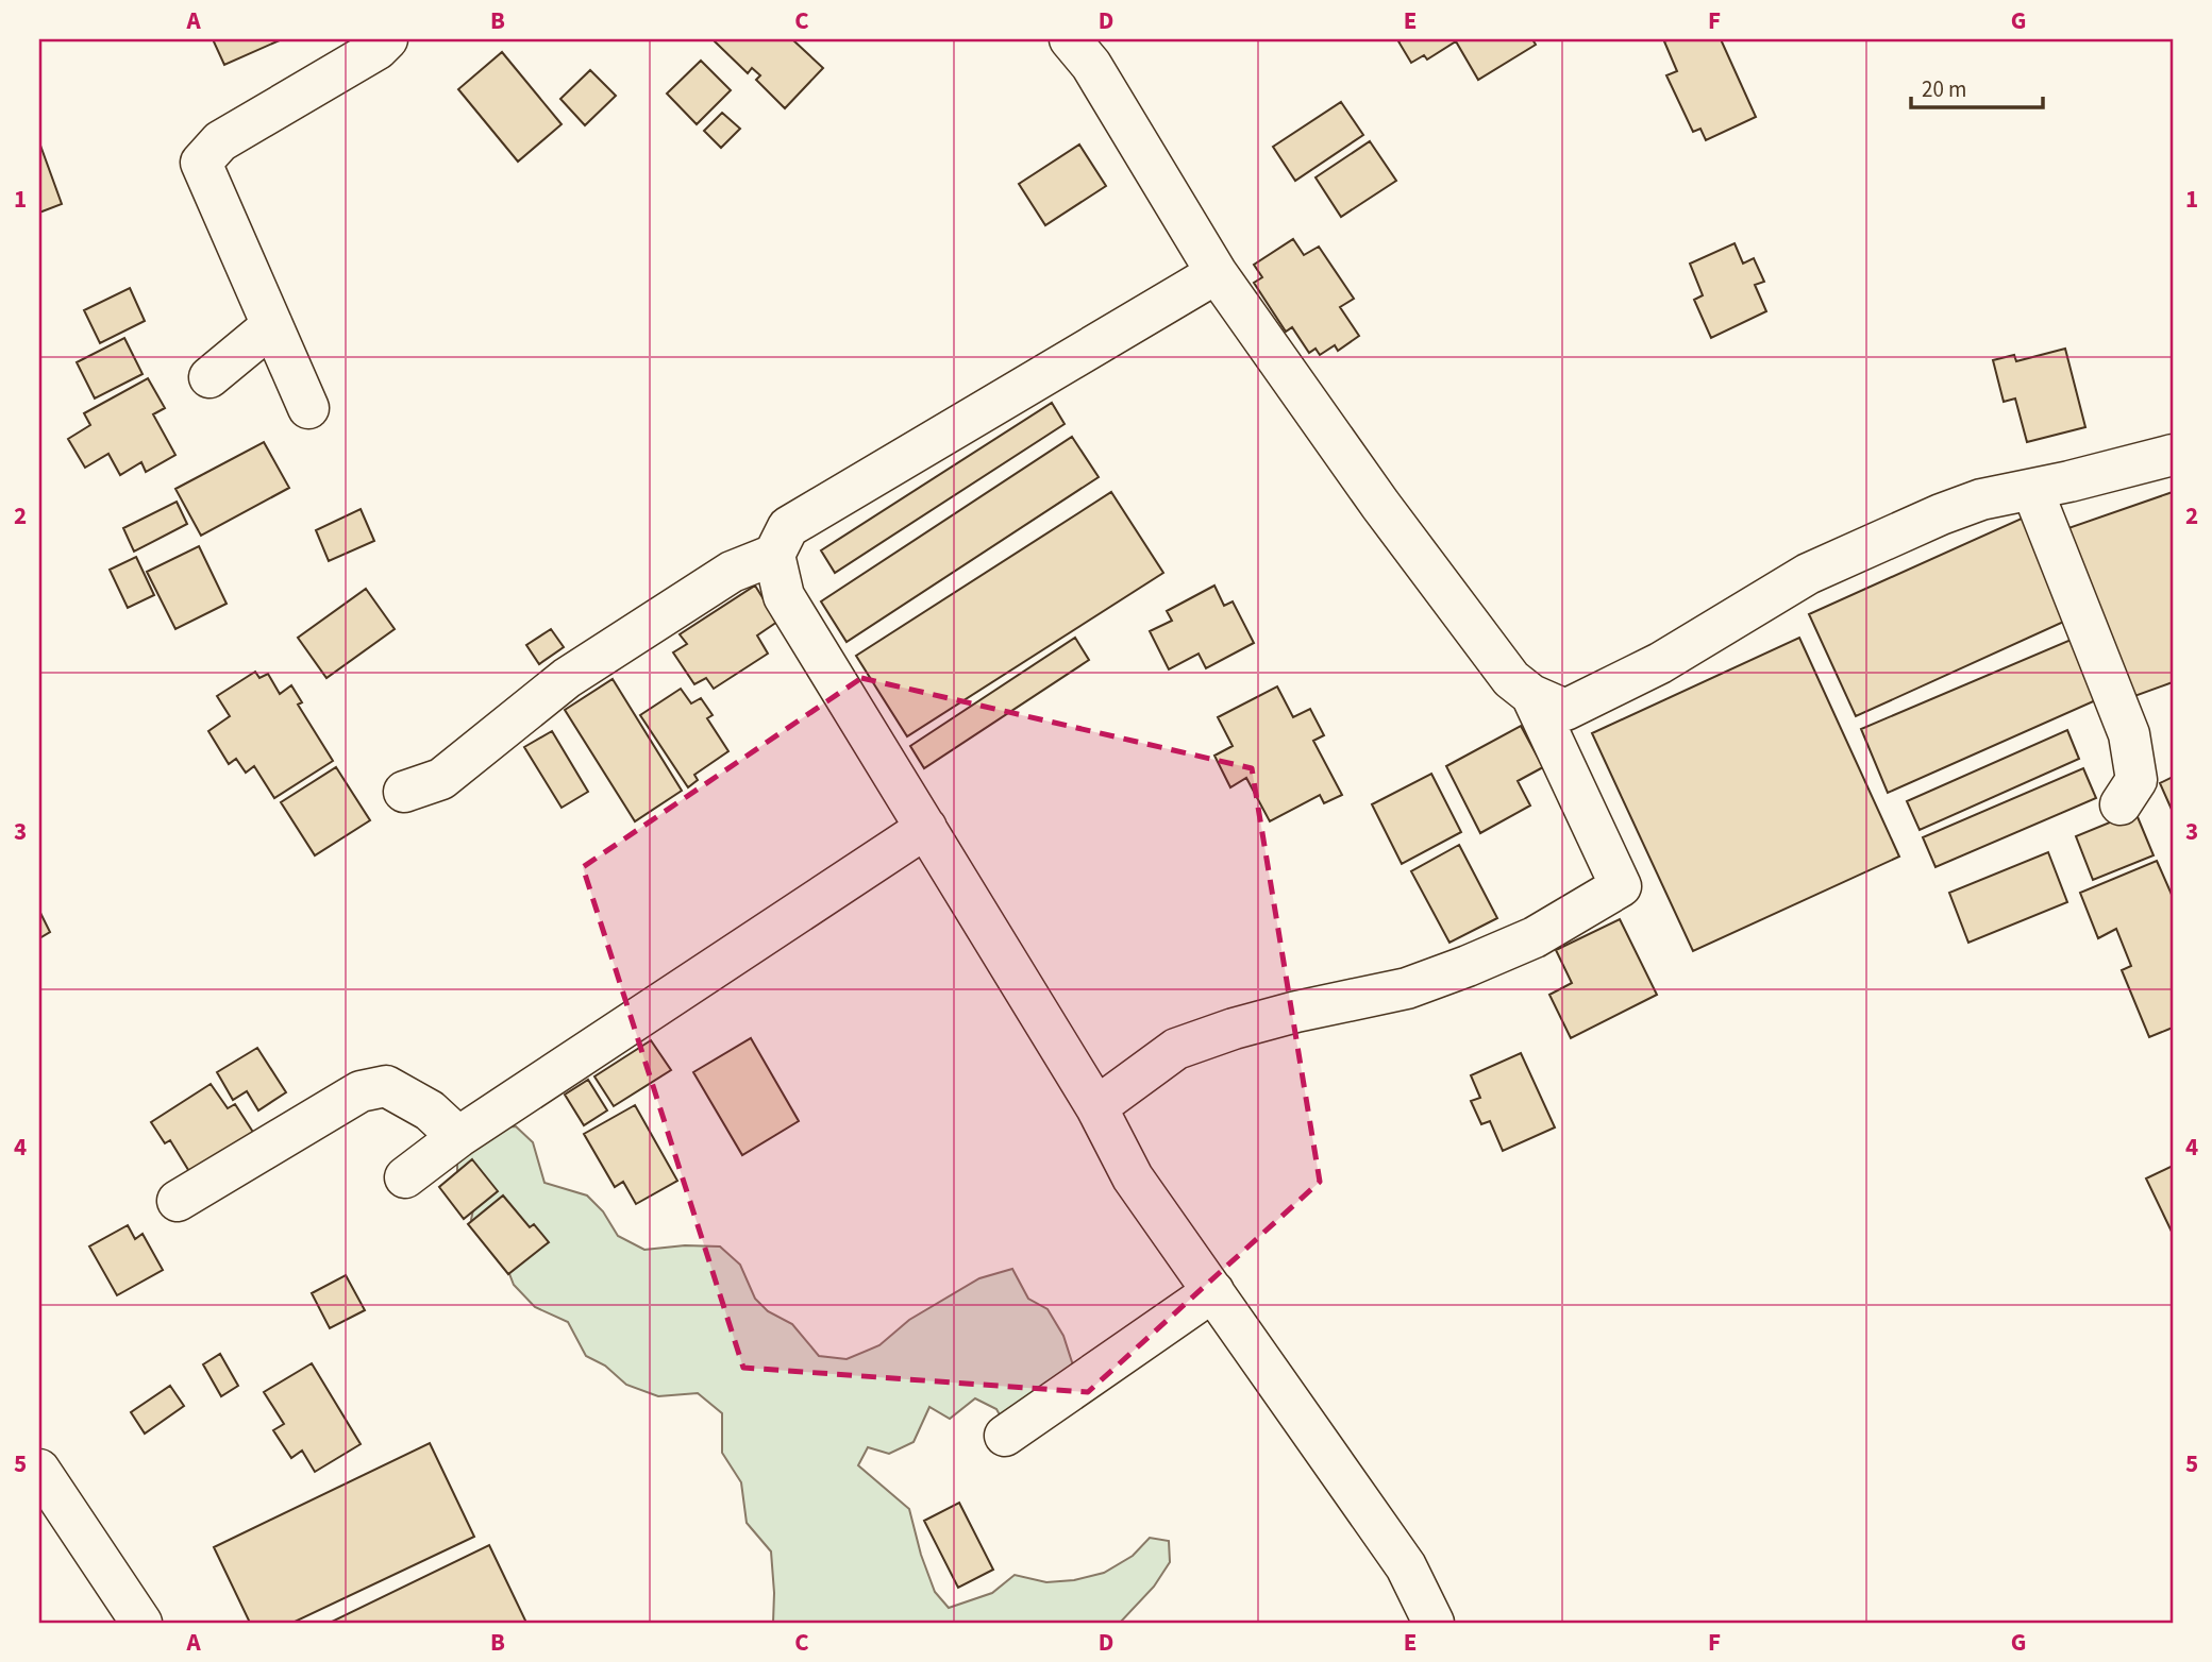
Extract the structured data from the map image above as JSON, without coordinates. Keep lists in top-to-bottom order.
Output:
{
  "scale_bar": "20 m",
  "grid": {
    "columns": [
      "A",
      "B",
      "C",
      "D",
      "E",
      "F",
      "G"
    ],
    "rows": [
      "1",
      "2",
      "3",
      "4",
      "5"
    ]
  }
}
